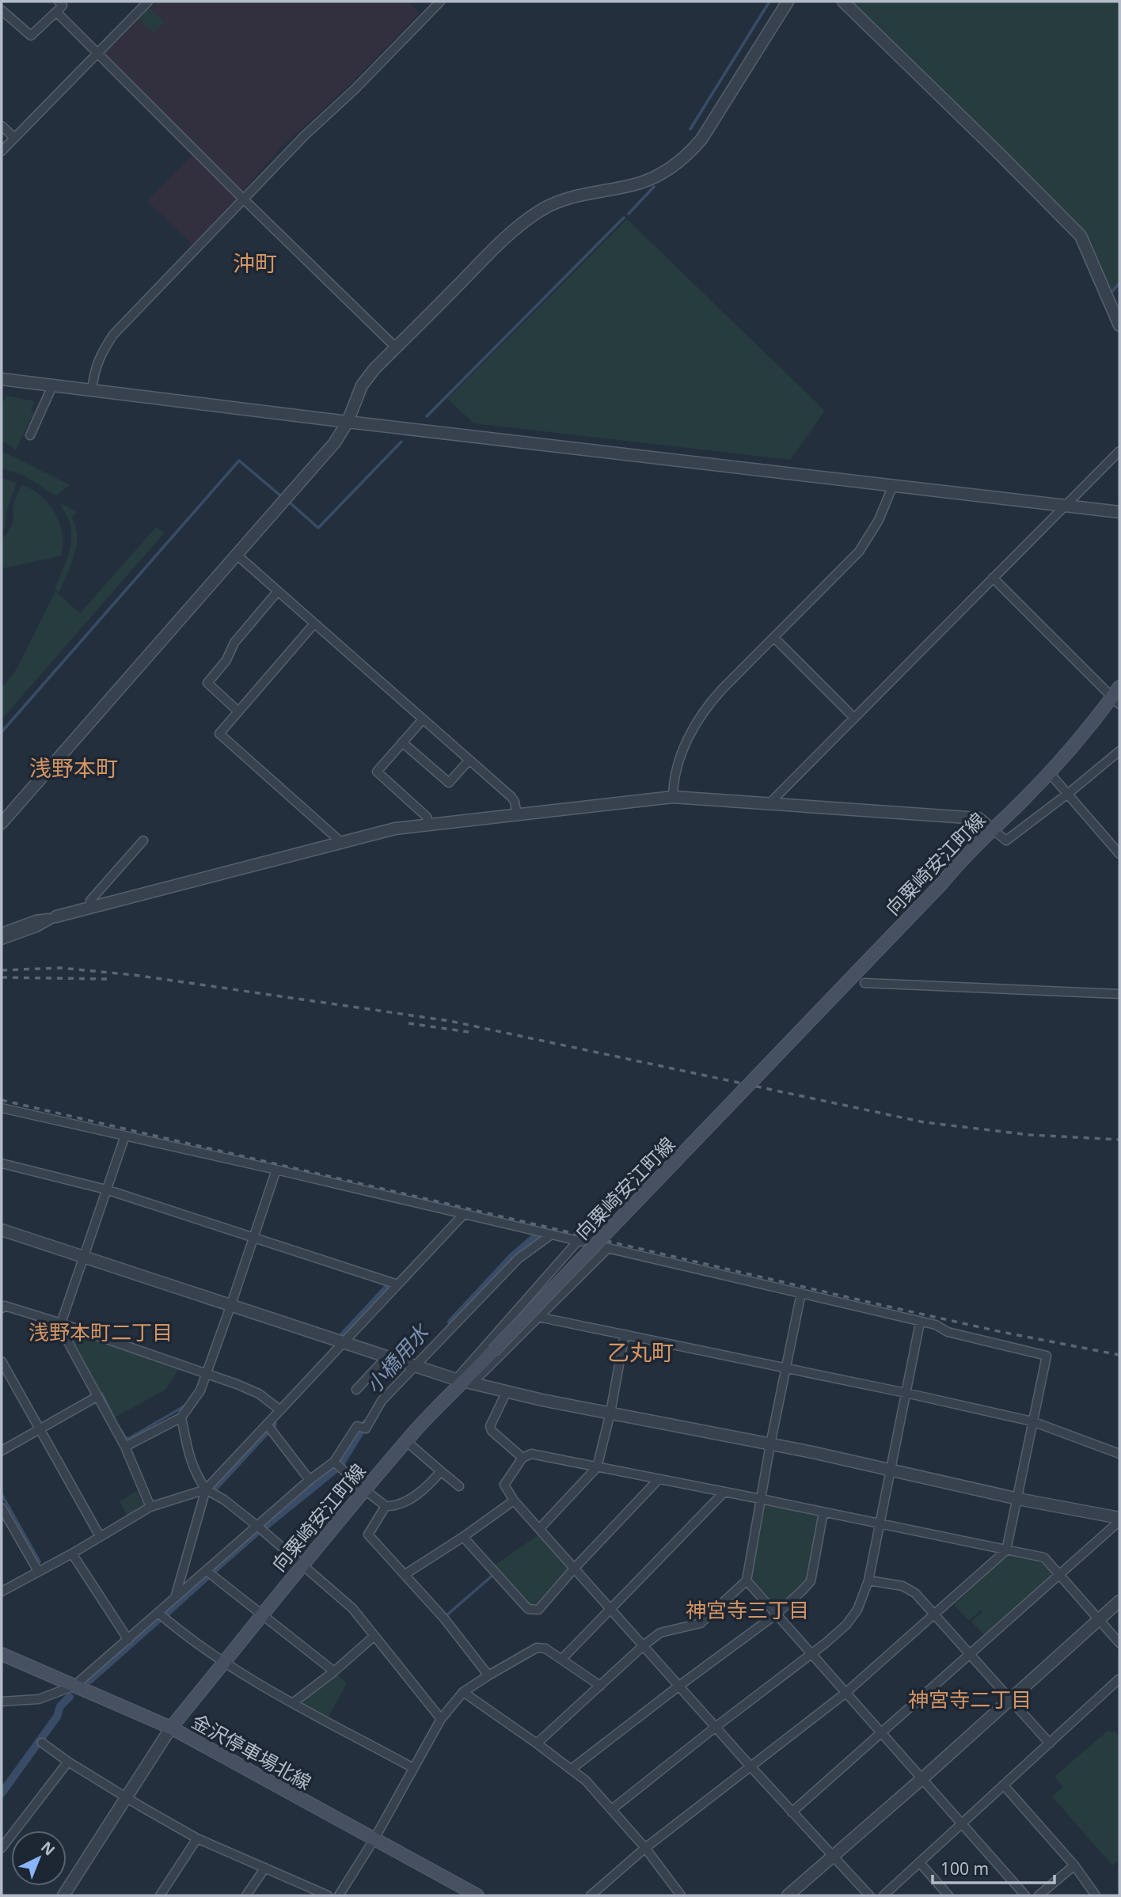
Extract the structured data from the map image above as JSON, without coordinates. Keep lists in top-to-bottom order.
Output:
{
  "streets": {
    "main road": ["向粟崎安江町線", "金沢停車場北線"]
  },
  "crossings": [
    ["向粟崎安江町線", "金沢停車場北線"]
  ],
  "districts": [
    "沖町",
    "浅野本町",
    "浅野本町二丁目",
    "乙丸町",
    "神宮寺三丁目",
    "神宮寺二丁目"
  ],
  "water": ["小橋用水"],
  "scale_bar": "100 m",
  "north": "top right"
}
